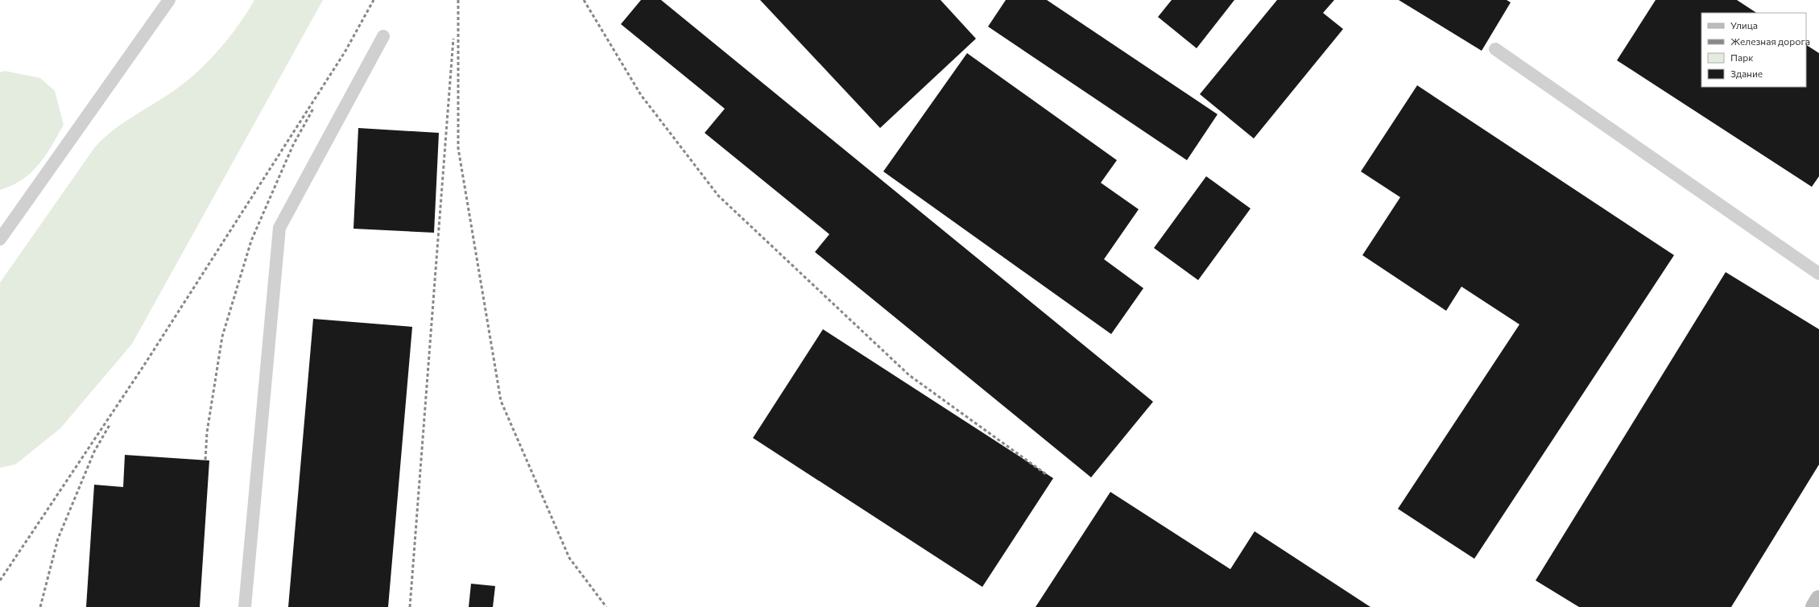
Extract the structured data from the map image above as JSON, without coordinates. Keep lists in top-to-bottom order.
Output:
{
  "legend": [
    "Улица",
    "Железная дорога",
    "Парк",
    "Здание"
  ]
}
